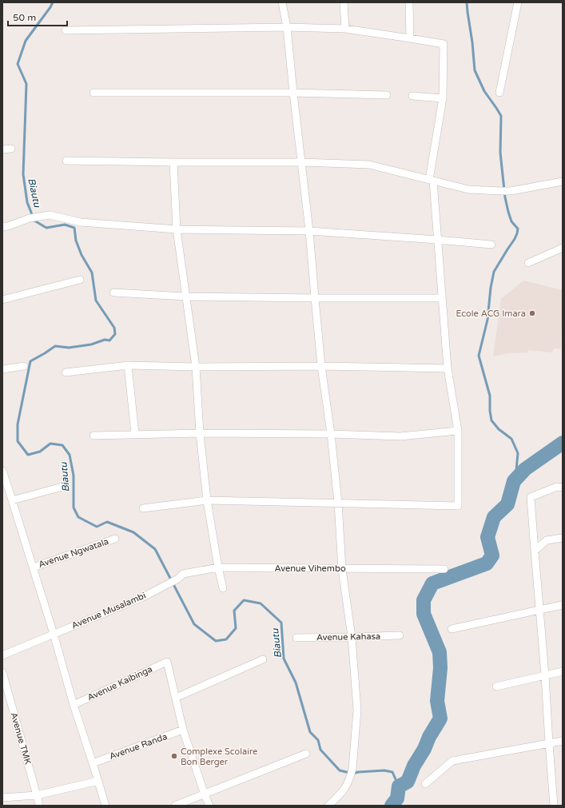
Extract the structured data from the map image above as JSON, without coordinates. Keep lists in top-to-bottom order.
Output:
{
  "streets": {
    "street": [
      "Avenue Ngwatala",
      "Avenue Vihembo",
      "Avenue Musalambi",
      "Avenue Kahasa",
      "Avenue Kaibinga",
      "Avenue TMK",
      "Avenue Randa"
    ]
  },
  "crossings": [
    ["Avenue Vihembo", "Avenue Musalambi"]
  ],
  "water": ["Biautu"],
  "places": ["Ecole ACG Imara", "Complexe Scolaire Bon Berger"],
  "scale_bar": "50 m"
}
